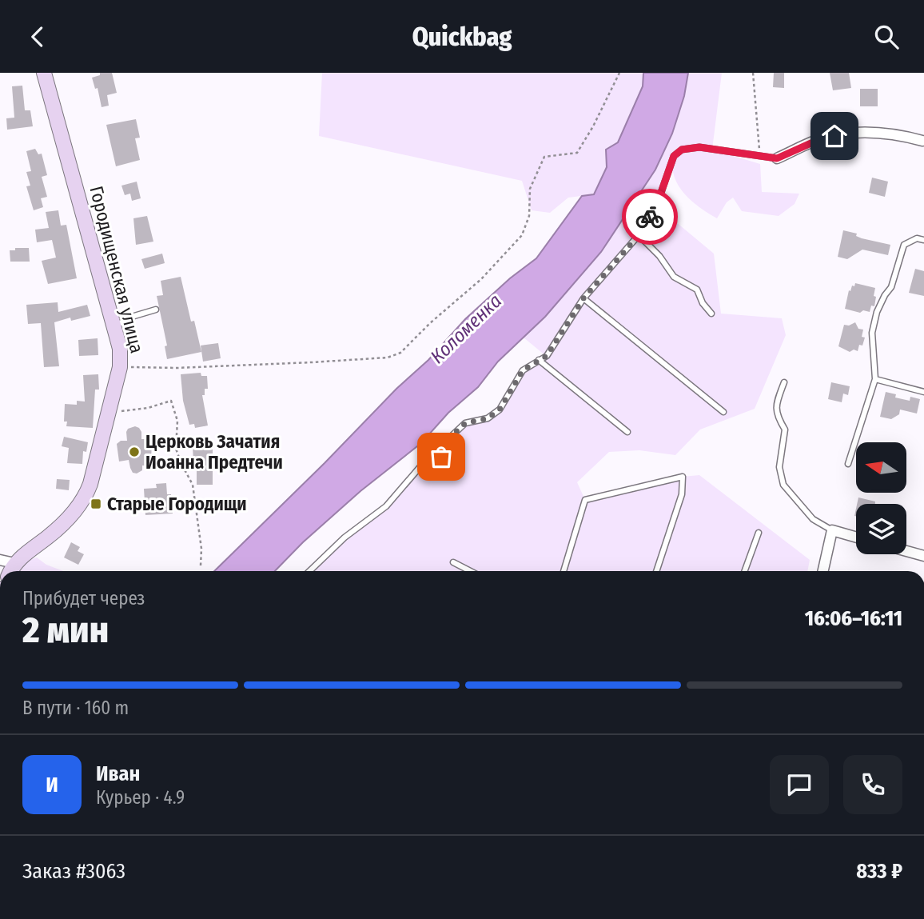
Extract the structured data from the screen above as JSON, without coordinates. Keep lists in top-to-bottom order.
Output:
{
  "streets": {
    "street": ["Городищенская улица"]
  },
  "water": ["Коломенка"],
  "places": {
    "other": ["Церковь Зачатия Иоанна Предтечи"],
    "transit": ["Старые Городищи"]
  },
  "north": "left",
  "page": {
    "header": "Quickbag",
    "heading": ["2 мин", "Прибудет через", "16:06–16:11"],
    "panel": [
      "Иван",
      "Курьер · 4.9",
      "Заказ #3063",
      "833 ₽"
    ],
    "bar": "В пути · 160 m",
    "round": "И"
  }
}
